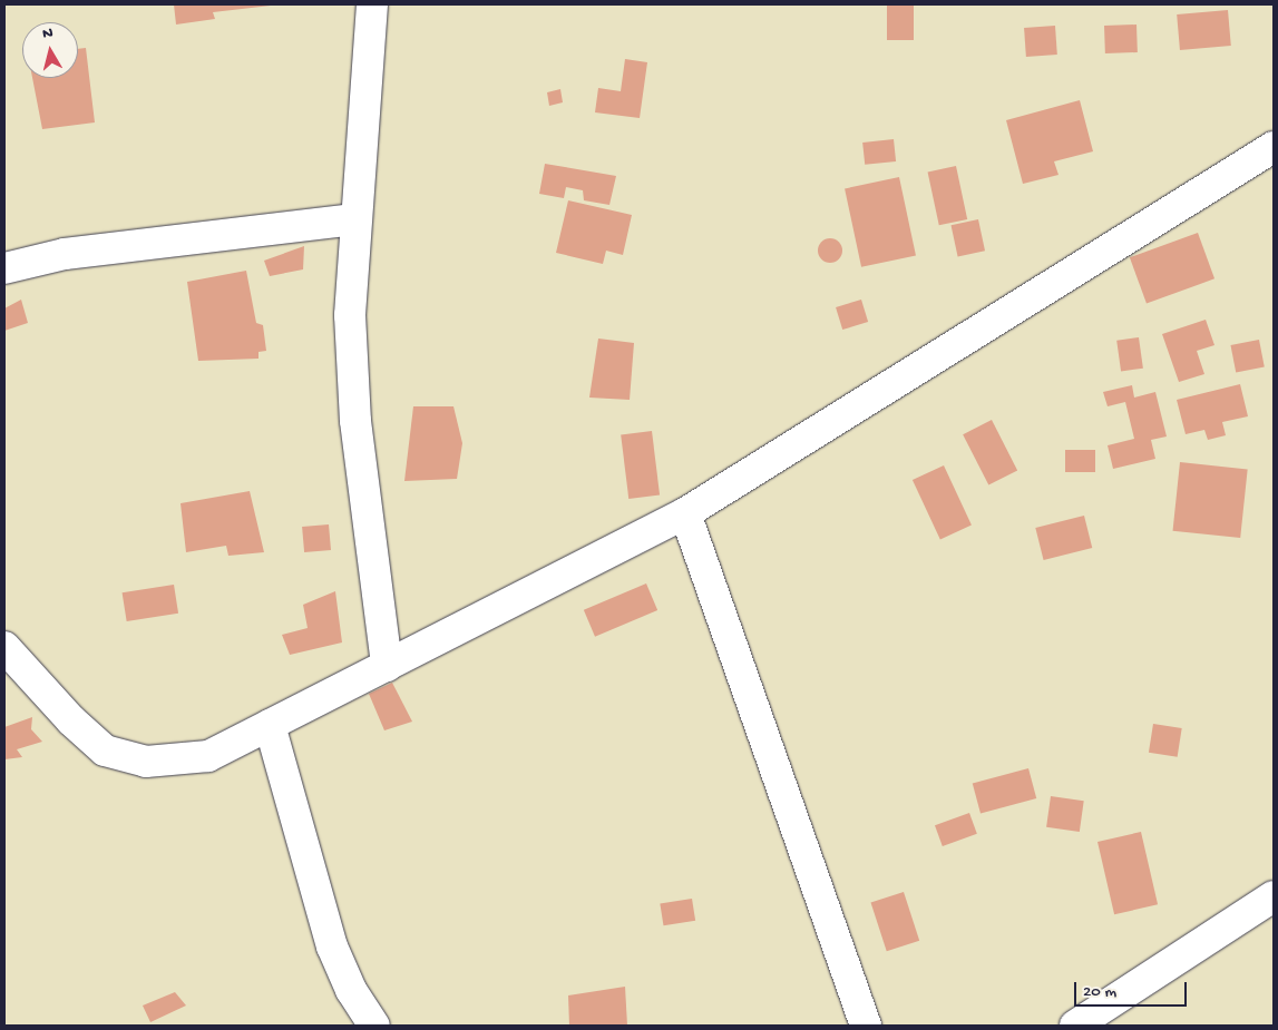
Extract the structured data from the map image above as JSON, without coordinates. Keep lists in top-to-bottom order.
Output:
{
  "scale_bar": "20 m",
  "north": "top"
}
